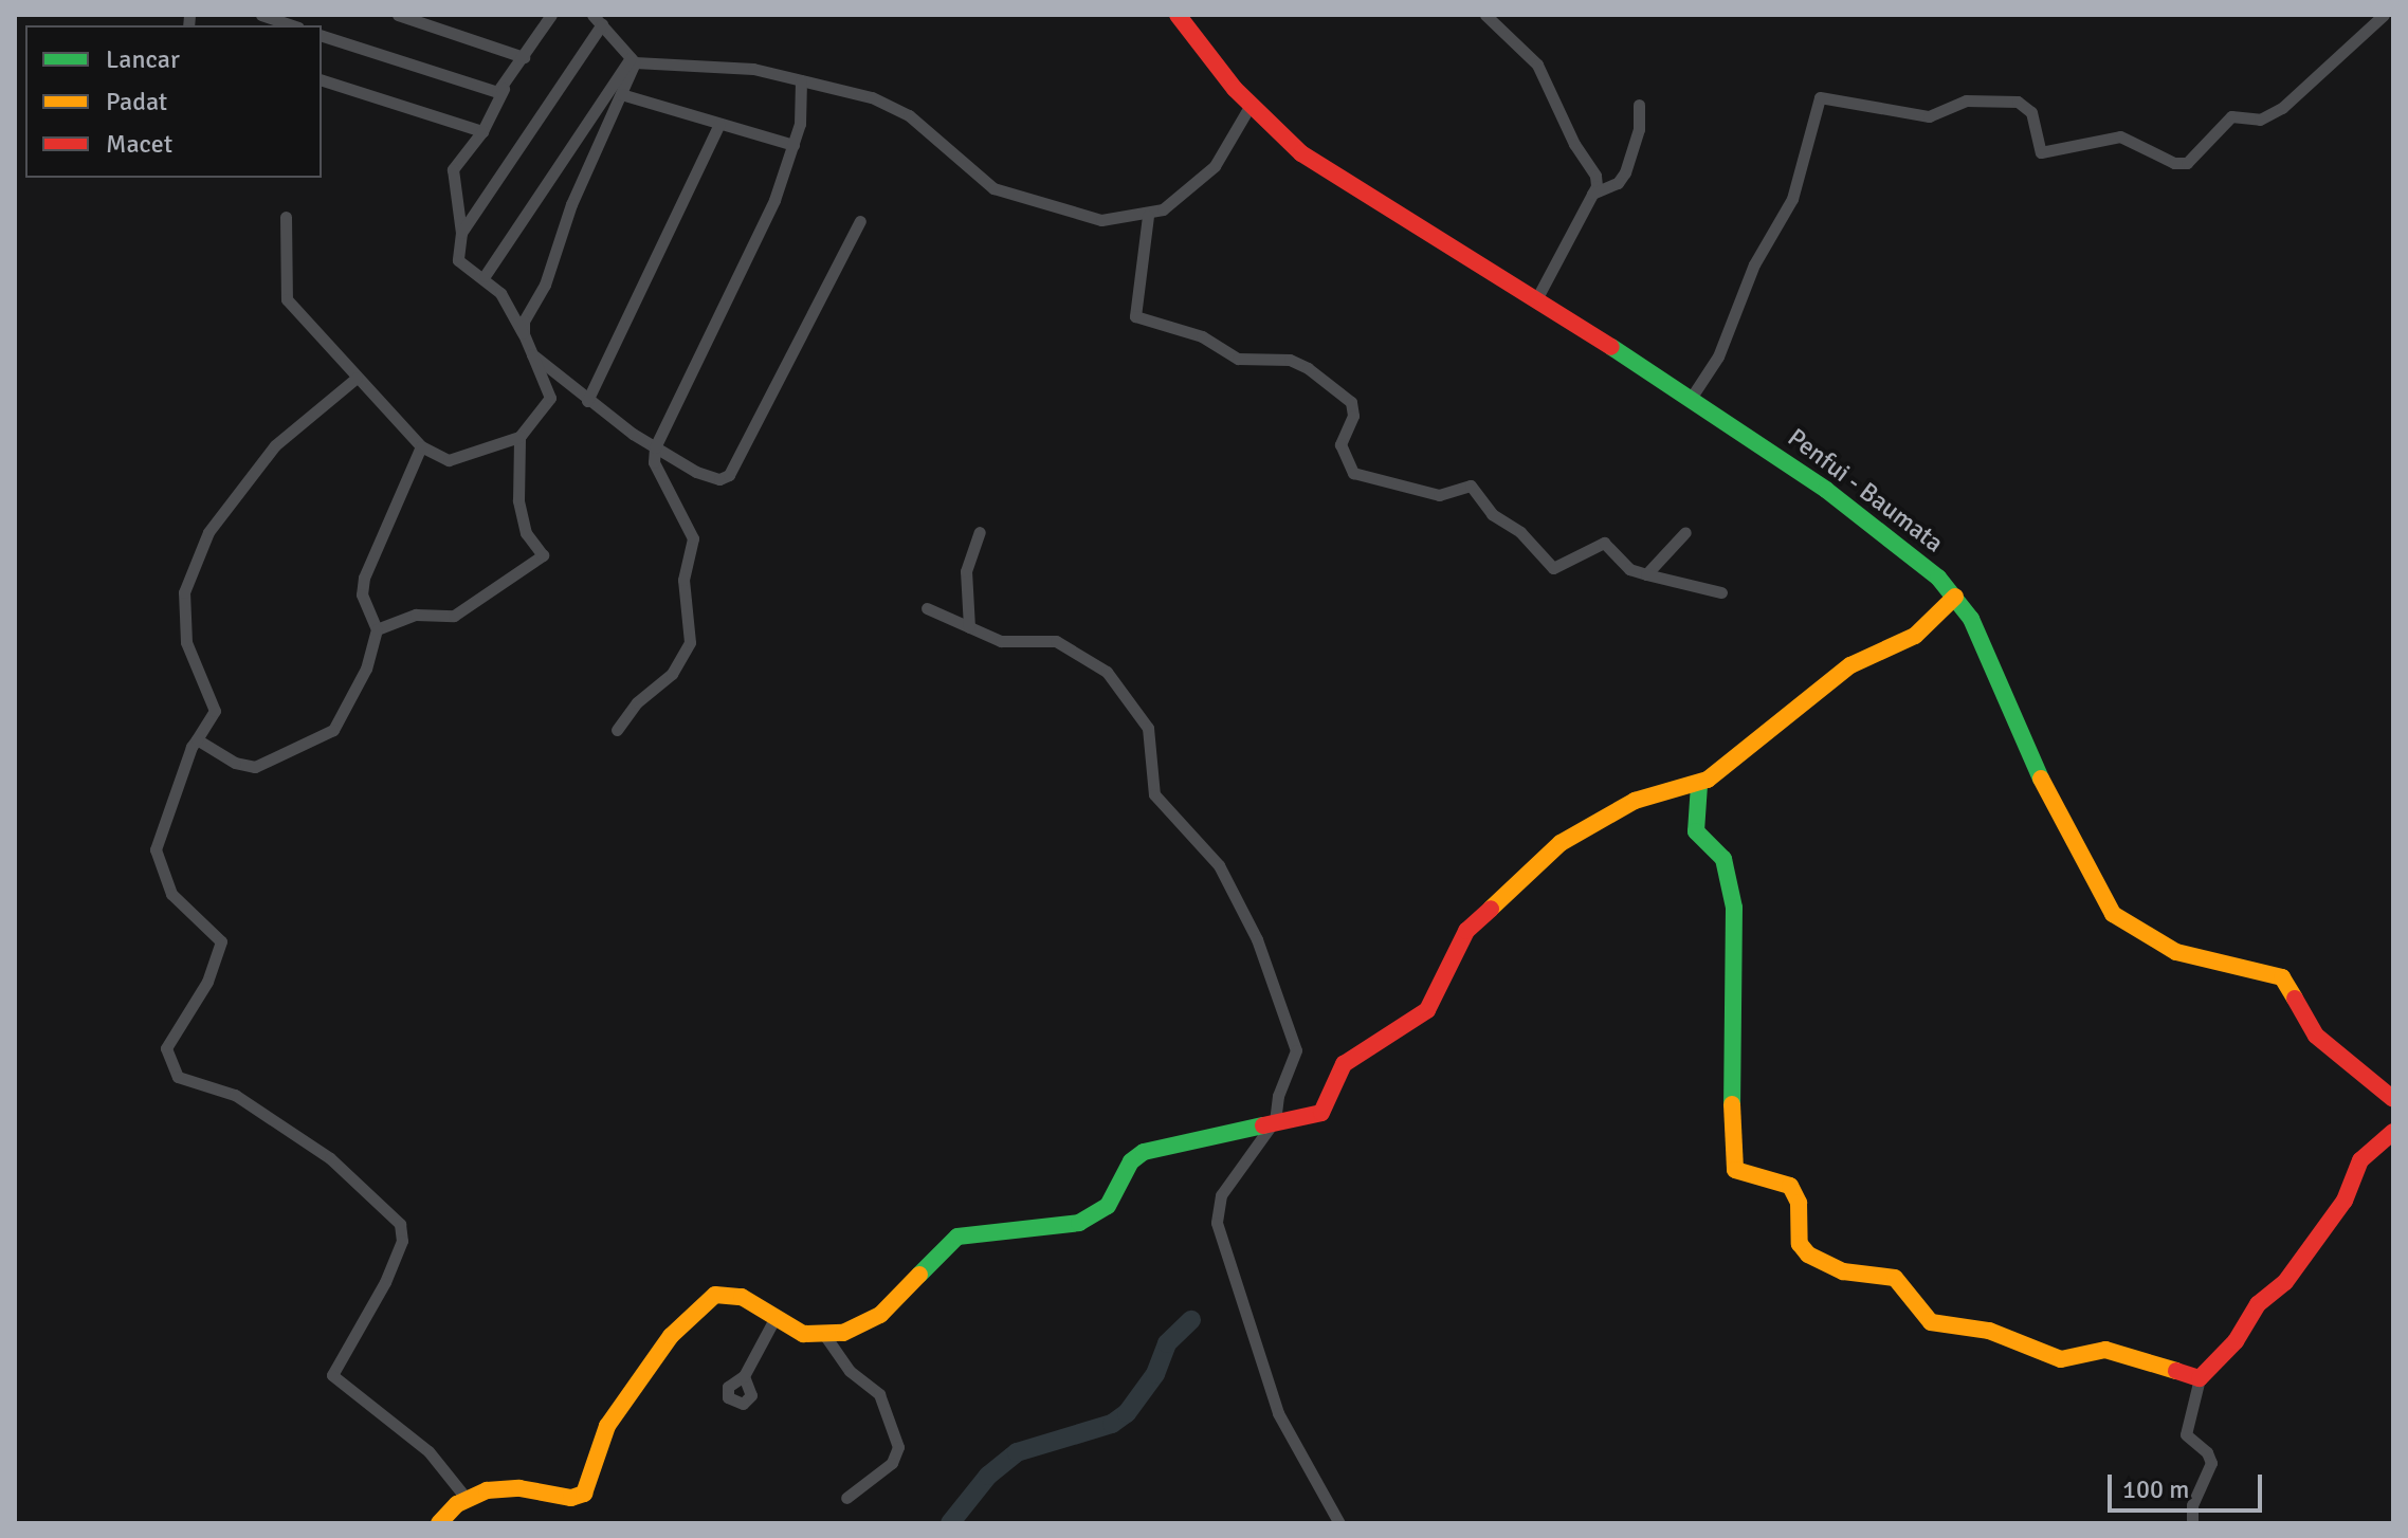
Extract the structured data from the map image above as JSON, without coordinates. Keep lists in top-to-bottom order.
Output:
{
  "streets": {
    "street": ["Penfui - Baumata"]
  },
  "legend": ["Lancar", "Padat", "Macet"],
  "scale_bar": "100 m"
}
